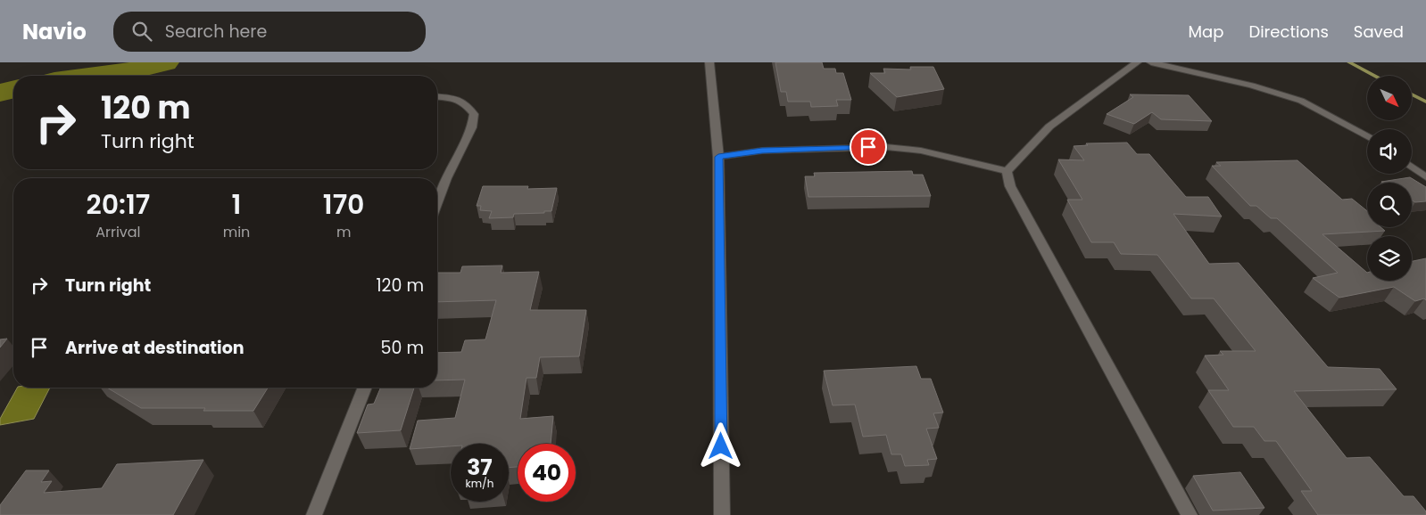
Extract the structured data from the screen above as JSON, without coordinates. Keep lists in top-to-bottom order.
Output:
{
  "north": "bottom right",
  "page": {
    "header": "Navio",
    "search": "Search here",
    "nav": ["Map", "Directions", "Saved"],
    "turn": ["120 m", "Turn right"],
    "eta": [
      "20:17",
      "Arrival",
      "1",
      "min",
      "170",
      "m"
    ],
    "list": [
      {
        "name": "Turn right",
        "value": "120 m"
      },
      {
        "name": "Arrive at destination",
        "value": "50 m"
      }
    ],
    "speed": "37 km/h",
    "limit": "40"
  }
}
